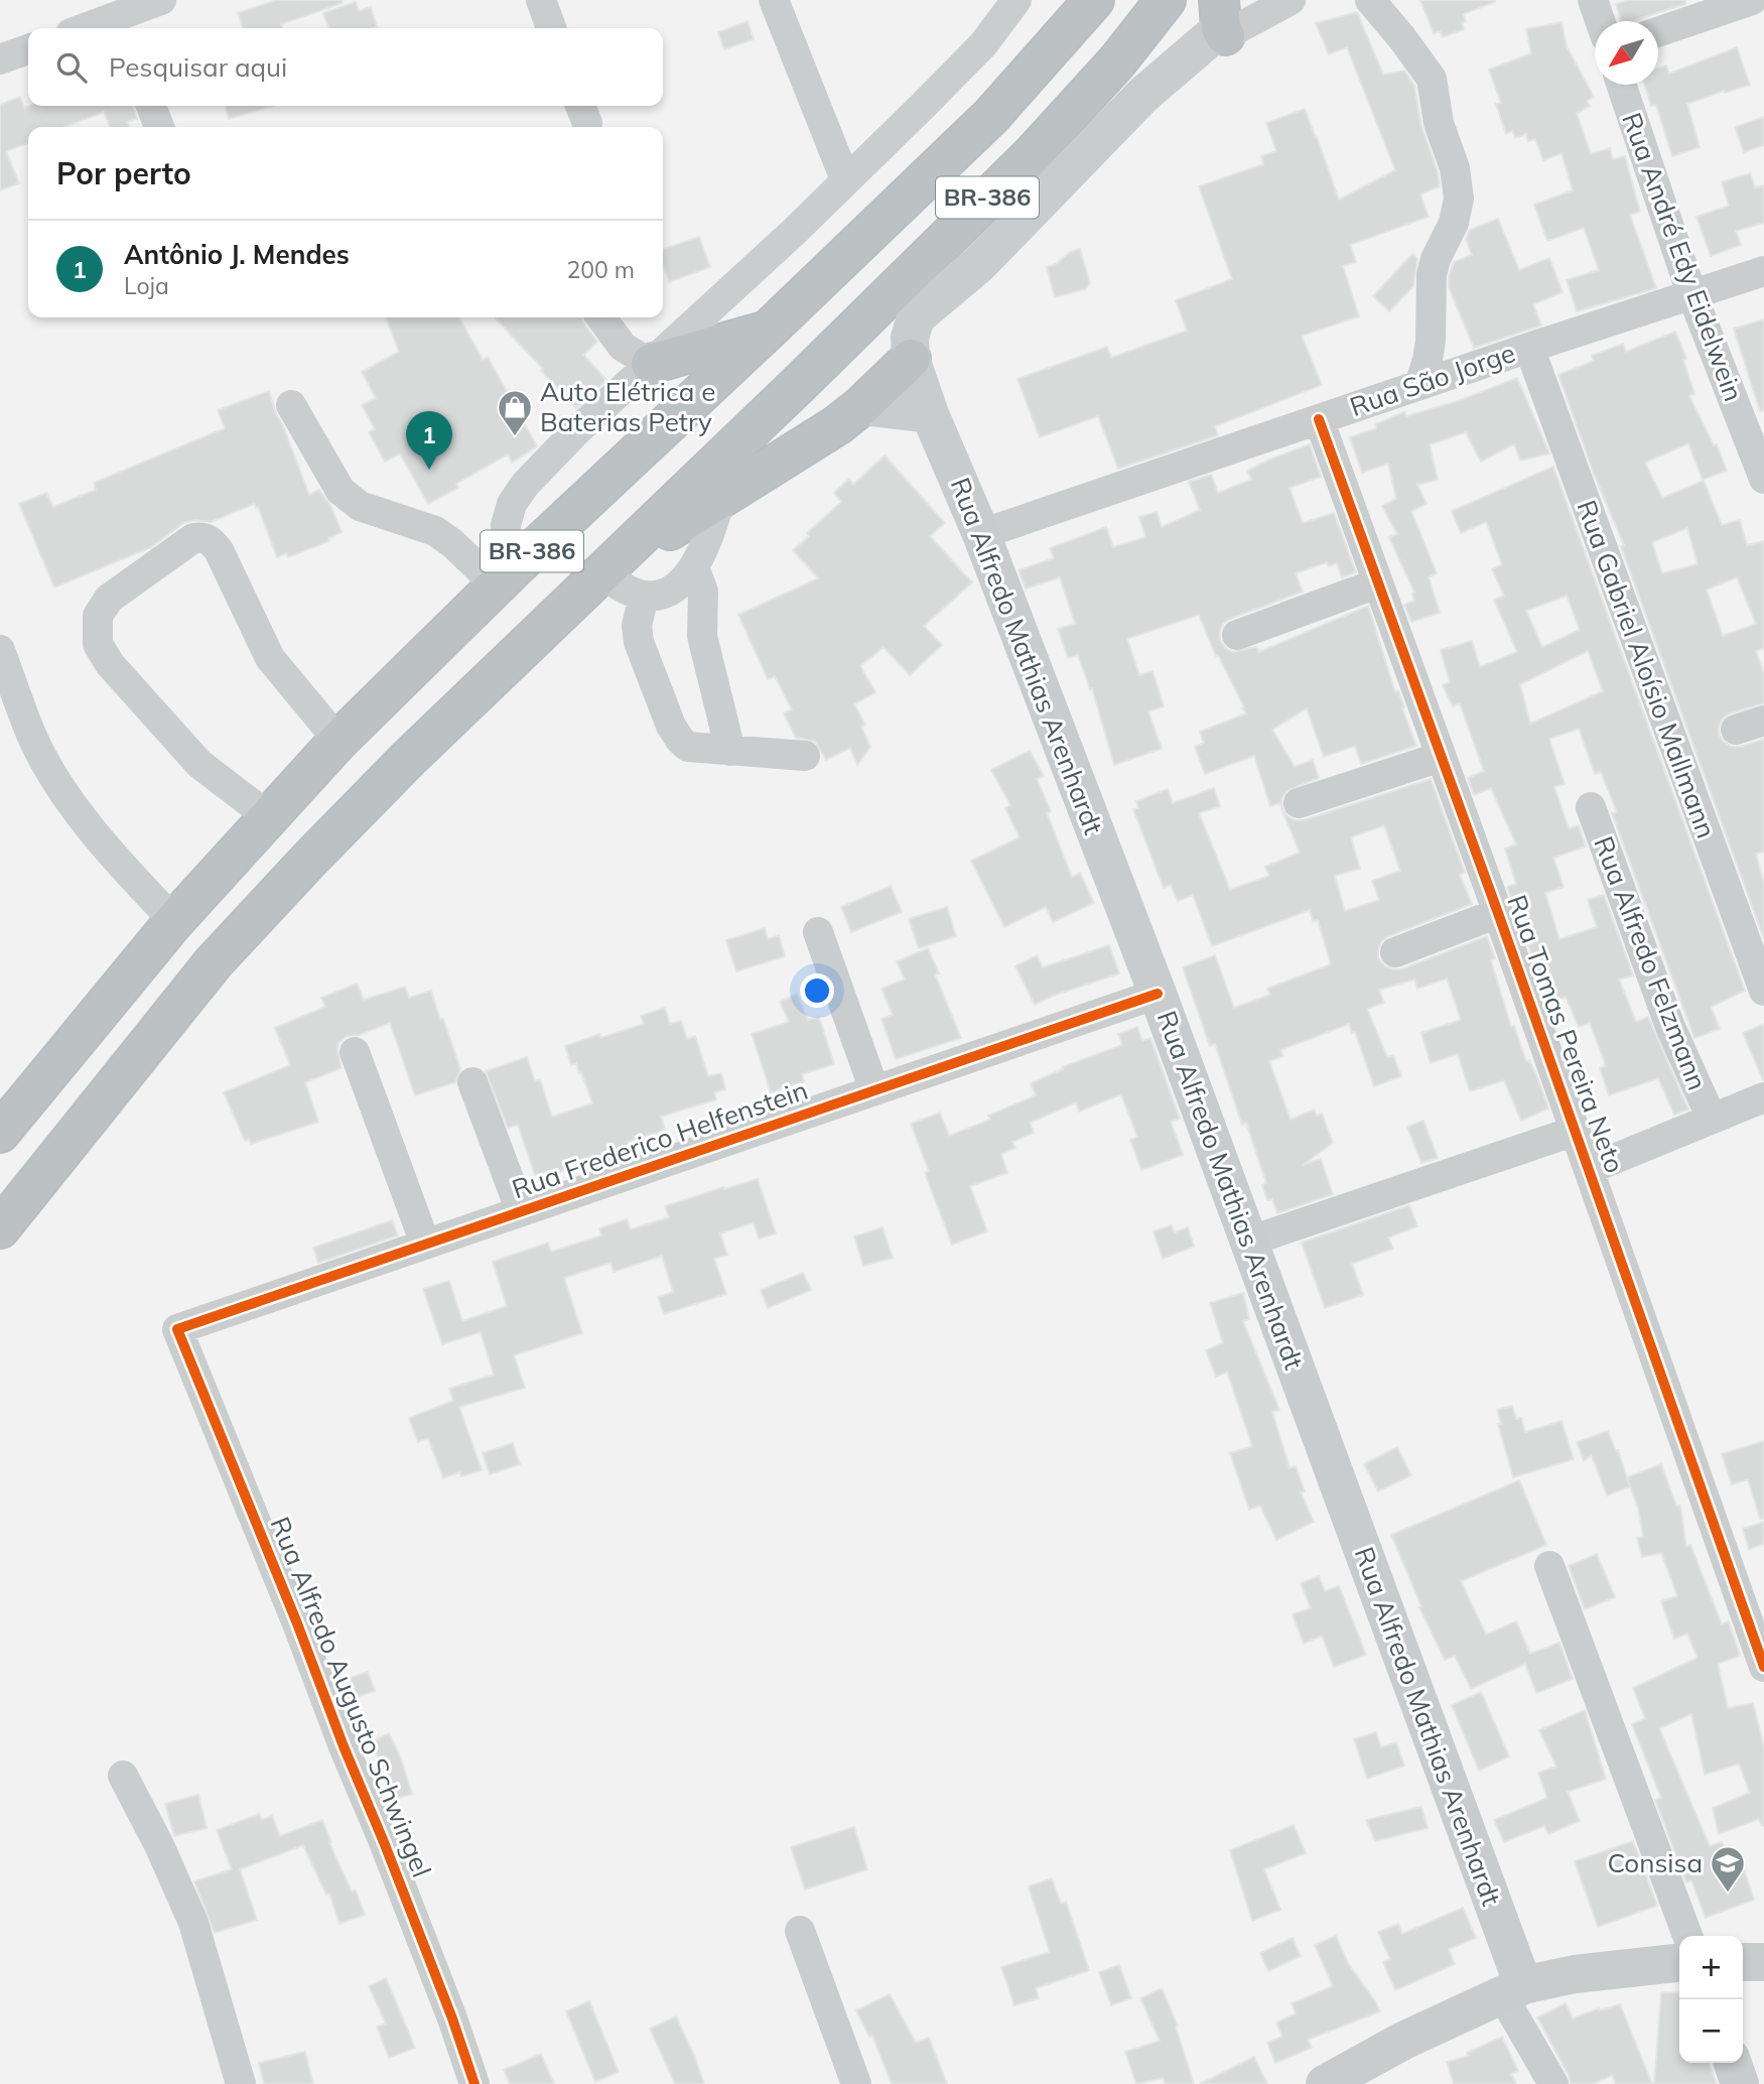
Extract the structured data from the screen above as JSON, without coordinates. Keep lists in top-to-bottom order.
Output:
{
  "streets": {
    "highway": ["BR-386"],
    "main road": ["Rua Alfredo Mathias Arenhardt"],
    "street": [
      "Rua André Edy Eidelwein",
      "Rua São Jorge",
      "Rua Gabriel Aloísio Mallmann",
      "Rua Alfredo Felzmann",
      "Rua Tomas Pereira Neto",
      "Rua Frederico Helfenstein",
      "Rua Alfredo Augusto Schwingel"
    ]
  },
  "crossings": [
    ["Rua André Edy Eidelwein", "Rua São Jorge"],
    ["Rua São Jorge", "Rua Alfredo Mathias Arenhardt"],
    ["Rua São Jorge", "Rua Gabriel Aloísio Mallmann"],
    ["Rua São Jorge", "Rua Tomas Pereira Neto"],
    ["Rua Alfredo Mathias Arenhardt", "Rua Frederico Helfenstein"],
    ["Rua Frederico Helfenstein", "Rua Alfredo Augusto Schwingel"]
  ],
  "places": {
    "shop": ["Auto Elétrica e Baterias Petry"],
    "school or university": ["Consisa"]
  },
  "north": "bottom left",
  "page": {
    "search": "Pesquisar aqui",
    "heading": "Por perto",
    "list": [
      {
        "mark": "1",
        "name": "Antônio J. Mendes",
        "note": "Loja",
        "value": "200 m"
      }
    ],
    "pins": "1",
    "map_buttons": ["+", "−"]
  }
}
